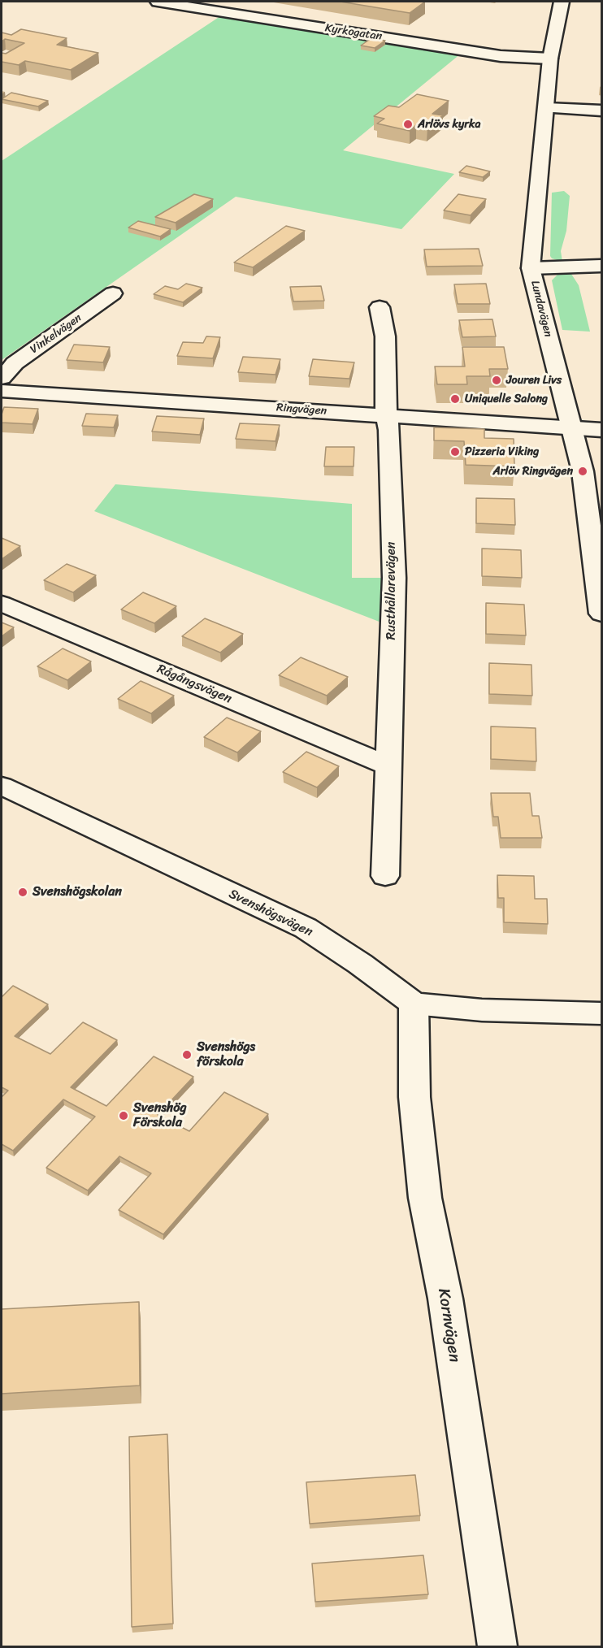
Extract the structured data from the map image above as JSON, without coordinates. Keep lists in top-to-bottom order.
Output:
{
  "streets": {
    "street": [
      "Kyrkogatan",
      "Lundavägen",
      "Vinkelvägen",
      "Ringvägen",
      "Rusthållarevägen",
      "Rågångsvägen",
      "Svenshögsvägen",
      "Kornvägen"
    ]
  },
  "crossings": [
    ["Kyrkogatan", "Lundavägen"],
    ["Lundavägen", "Ringvägen"],
    ["Ringvägen", "Rusthållarevägen"],
    ["Rusthållarevägen", "Rågångsvägen"],
    ["Svenshögsvägen", "Kornvägen"]
  ],
  "places": [
    "Arlövs kyrka",
    "Jouren Livs",
    "Uniquelle Salong",
    "Pizzeria Viking",
    "Arlöv Ringvägen",
    "Svenshögskolan",
    "Svenshögs förskola",
    "Svenshög Förskola"
  ]
}
